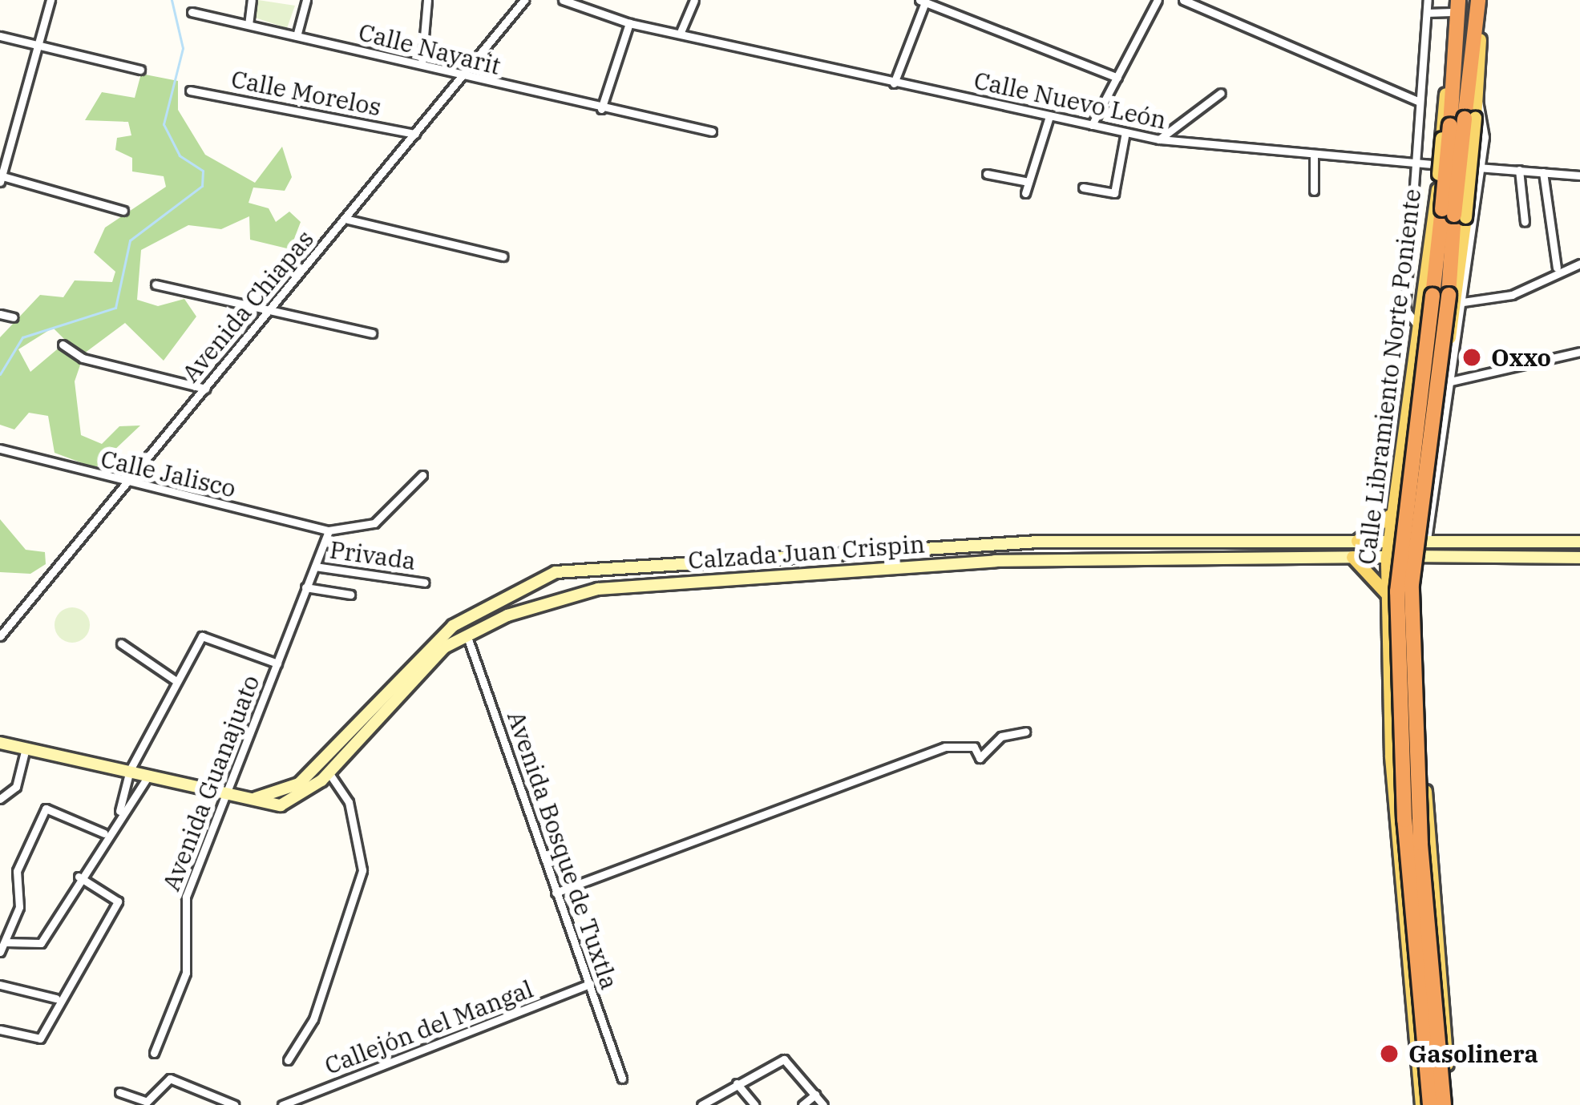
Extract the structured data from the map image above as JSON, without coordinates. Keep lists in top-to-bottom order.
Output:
{
  "streets": {
    "highway": ["Calle Libramiento Norte Poniente"],
    "main road": ["Calzada Juan Crispin"],
    "street": [
      "Calle Nayarit",
      "Calle Morelos",
      "Calle Nuevo León",
      "Avenida Chiapas",
      "Calle Jalisco",
      "Privada",
      "Avenida Guanajuato",
      "Avenida Bosque de Tuxtla",
      "Callejón del Mangal"
    ]
  },
  "crossings": [
    ["Calle Nayarit", "Avenida Chiapas"],
    ["Calle Morelos", "Avenida Chiapas"],
    ["Avenida Chiapas", "Calle Jalisco"],
    ["Calle Libramiento Norte Poniente", "Calzada Juan Crispin"],
    ["Calle Jalisco", "Avenida Guanajuato"],
    ["Calzada Juan Crispin", "Avenida Guanajuato"],
    ["Calzada Juan Crispin", "Avenida Bosque de Tuxtla"],
    ["Privada", "Avenida Guanajuato"],
    ["Avenida Bosque de Tuxtla", "Callejón del Mangal"]
  ],
  "places": ["Oxxo", "Gasolinera"]
}
